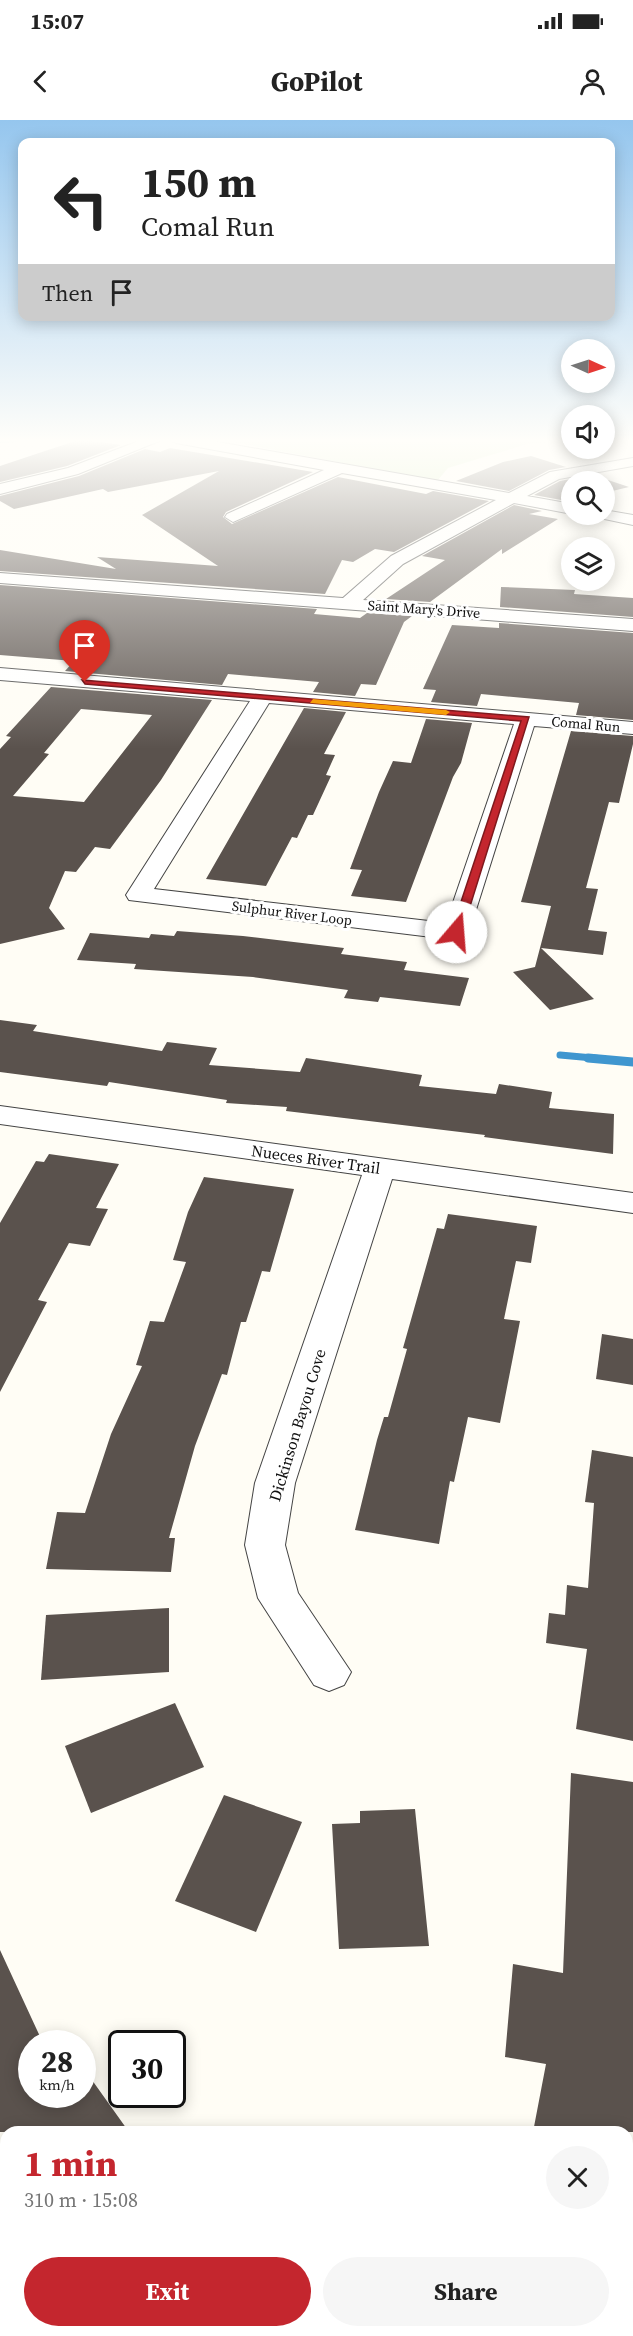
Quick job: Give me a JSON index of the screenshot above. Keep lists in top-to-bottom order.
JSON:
{
  "streets": {
    "street": [
      "Saint Mary's Drive",
      "Comal Run",
      "Sulphur River Loop",
      "Nueces River Trail",
      "Dickinson Bayou Cove"
    ]
  },
  "crossings": [
    ["Comal Run", "Sulphur River Loop"],
    ["Nueces River Trail", "Dickinson Bayou Cove"]
  ],
  "north": "right",
  "page": {
    "status": "15:07",
    "header": "GoPilot",
    "turn": ["150 m", "Comal Run"],
    "then": "Then",
    "speed": "28 km/h",
    "limit": "30",
    "heading": ["1 min", "310 m · 15:08"],
    "buttons": ["Exit", "Share"]
  }
}
